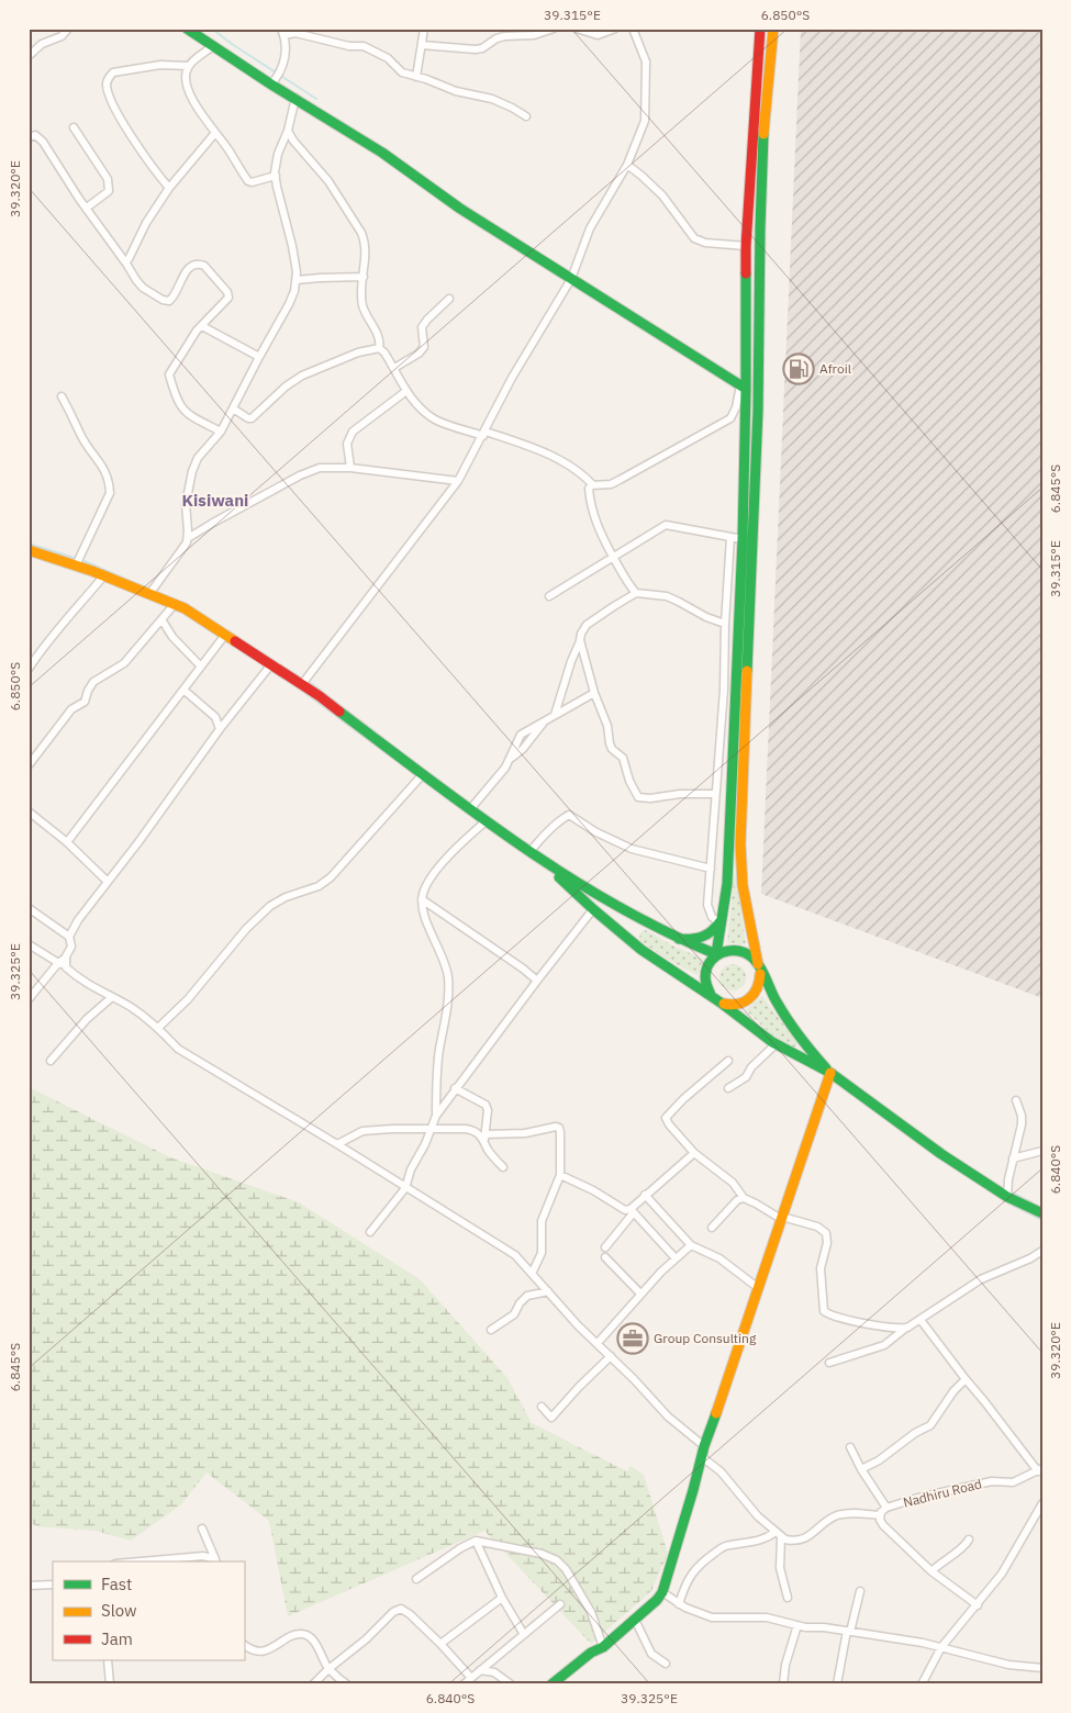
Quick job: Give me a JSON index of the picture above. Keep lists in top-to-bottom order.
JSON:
{
  "streets": {
    "street": ["Nadhiru Road"]
  },
  "districts": ["Kisiwani"],
  "places": {
    "fuel station": ["Afroil"],
    "office": ["Group Consulting"]
  },
  "legend": ["Fast", "Slow", "Jam"],
  "coordinates": [
    "39.315°E",
    "6.850°S",
    "39.320°E",
    "6.845°S",
    "39.325°E",
    "6.840°S"
  ]
}
